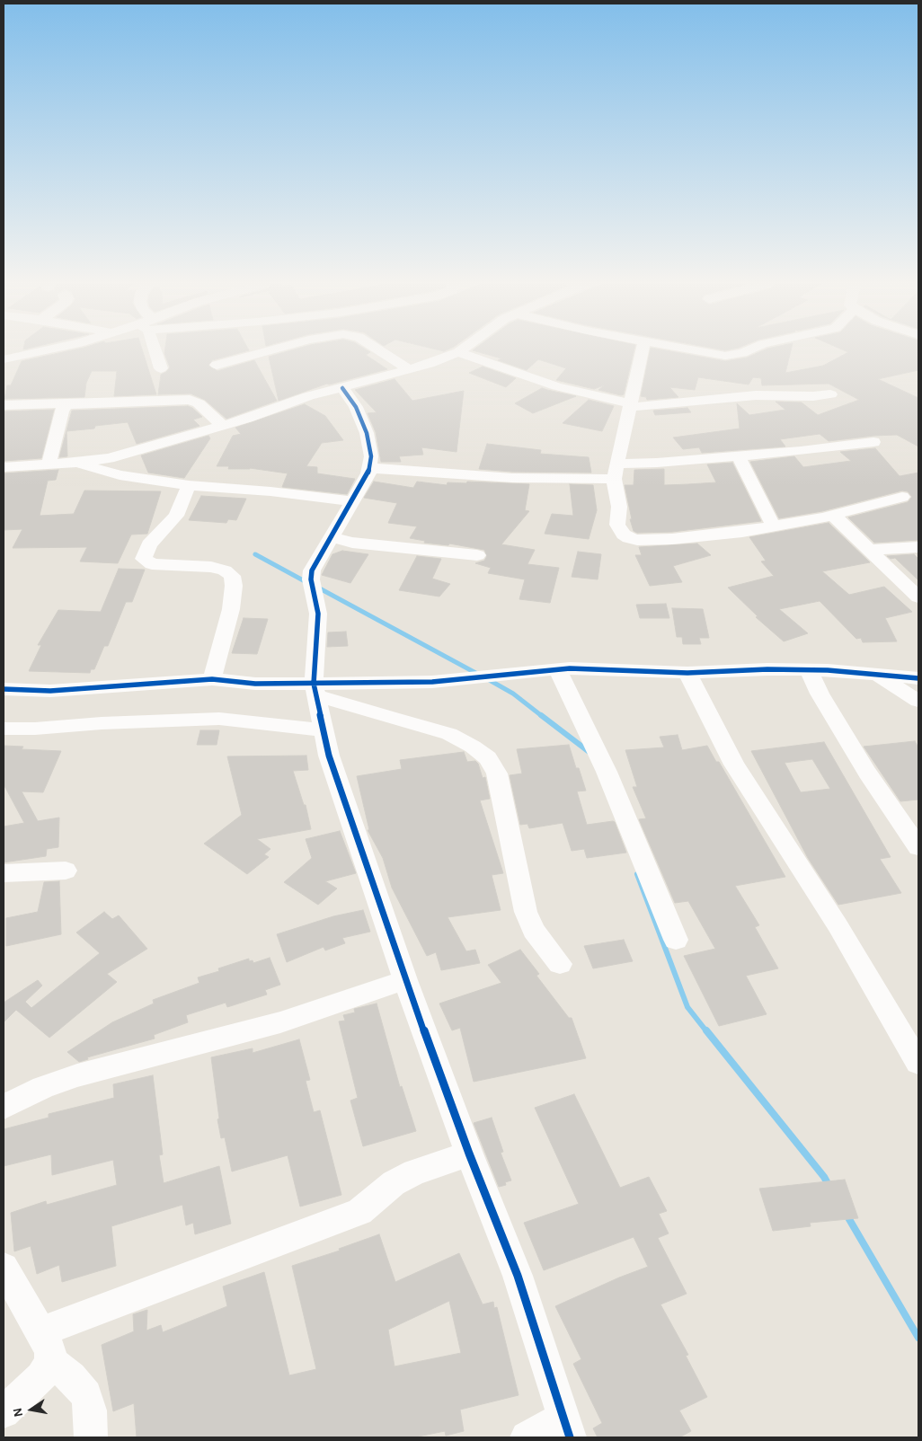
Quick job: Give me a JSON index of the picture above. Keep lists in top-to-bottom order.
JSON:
{
  "north": "left"
}
